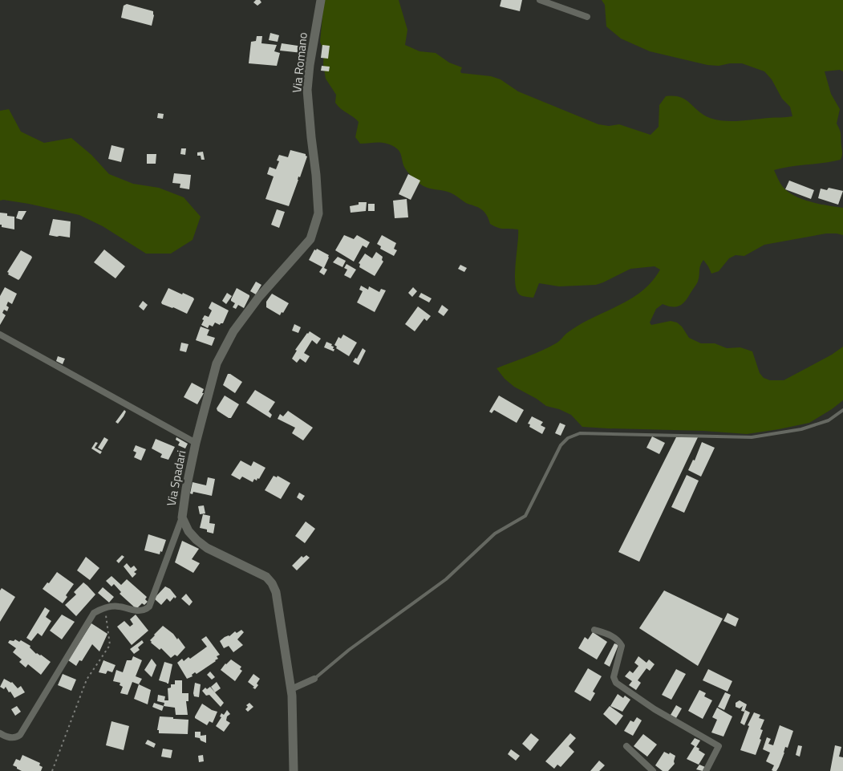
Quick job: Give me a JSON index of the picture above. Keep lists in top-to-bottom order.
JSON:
{
  "streets": {
    "street": ["Via Romano", "Via Spadari"]
  },
  "crossings": [
    ["Via Romano", "Via Spadari"]
  ]
}
